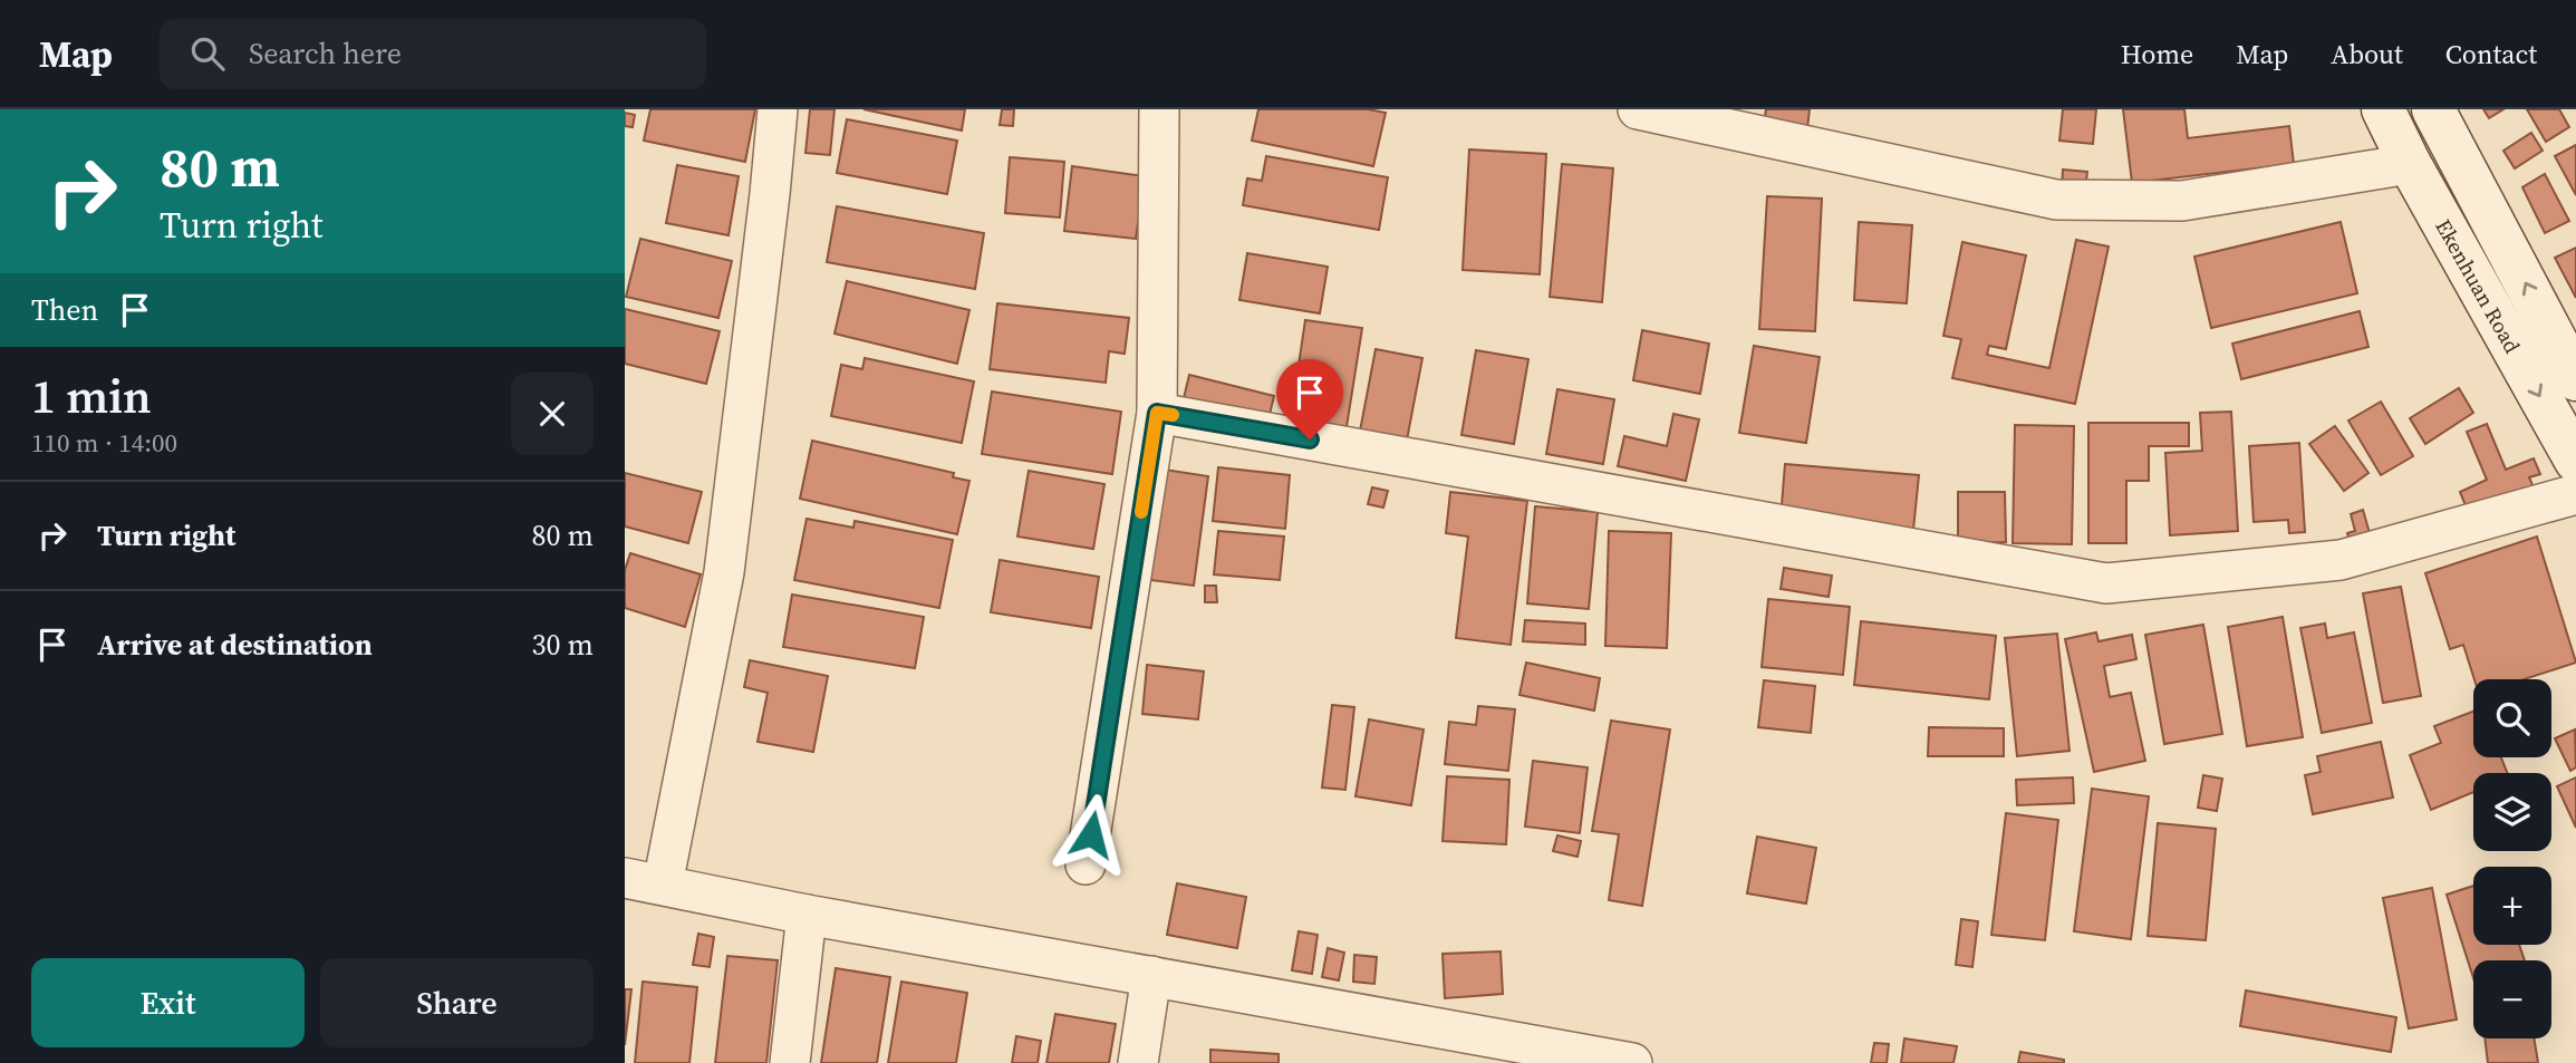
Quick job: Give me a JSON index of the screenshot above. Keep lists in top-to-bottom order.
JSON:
{
  "streets": {
    "main road": ["Ekenhuan Road"]
  },
  "page": {
    "header": "Map",
    "search": "Search here",
    "nav": [
      "Home",
      "Map",
      "About",
      "Contact"
    ],
    "turn": ["80 m", "Turn right"],
    "then": "Then",
    "heading": ["1 min", "110 m · 14:00"],
    "list": [
      {
        "name": "Turn right",
        "value": "80 m"
      },
      {
        "name": "Arrive at destination",
        "value": "30 m"
      }
    ],
    "map_buttons": ["+", "−"],
    "buttons": ["Exit", "Share"]
  }
}
